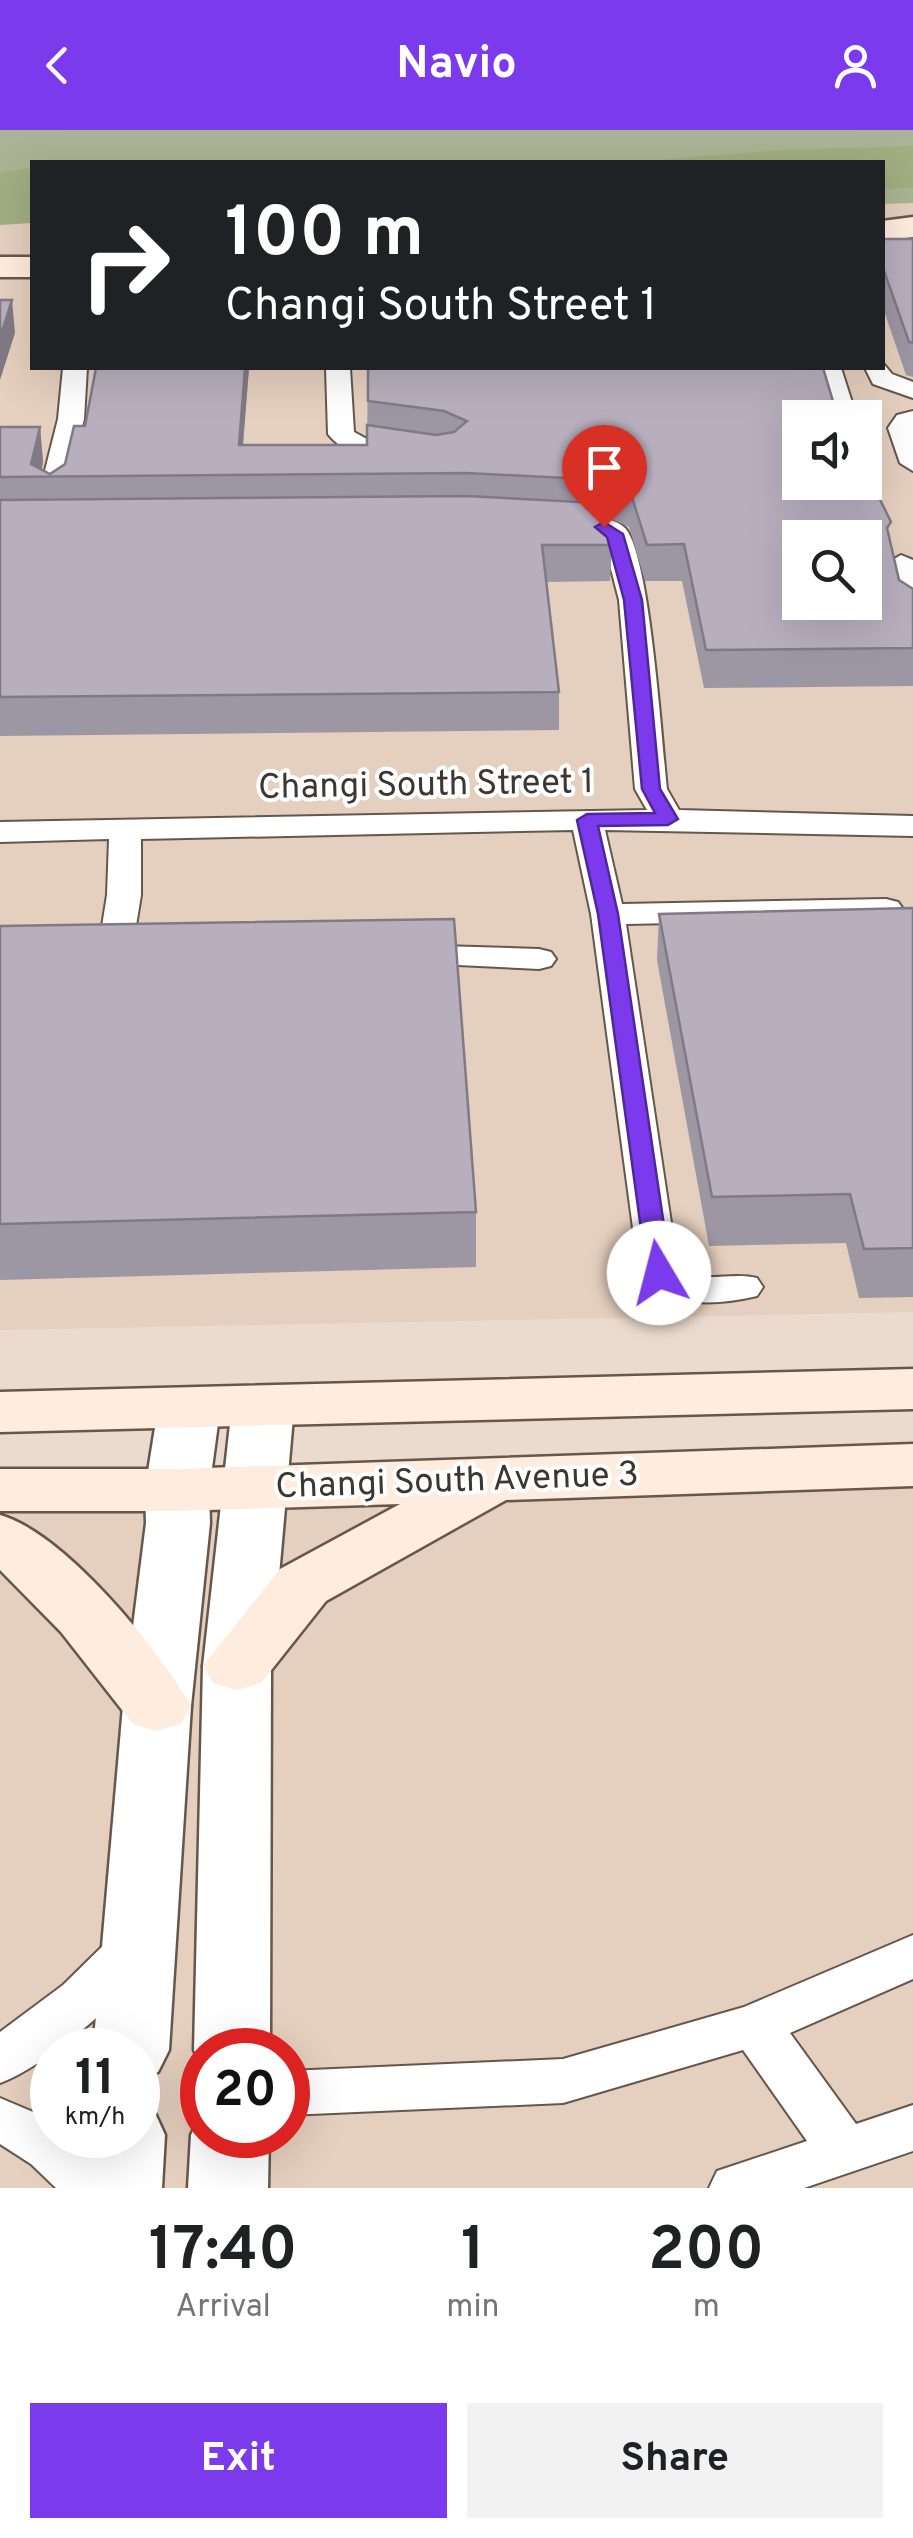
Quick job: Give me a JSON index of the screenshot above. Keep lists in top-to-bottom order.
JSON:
{
  "streets": {
    "street": ["Changi South Avenue 3"],
    "lane": ["Changi South Street 1"]
  },
  "page": {
    "header": "Navio",
    "turn": ["100 m", "Changi South Street 1"],
    "speed": "11 km/h",
    "limit": "20",
    "eta": [
      "17:40",
      "Arrival",
      "1",
      "min",
      "200",
      "m"
    ],
    "buttons": ["Exit", "Share"]
  }
}
